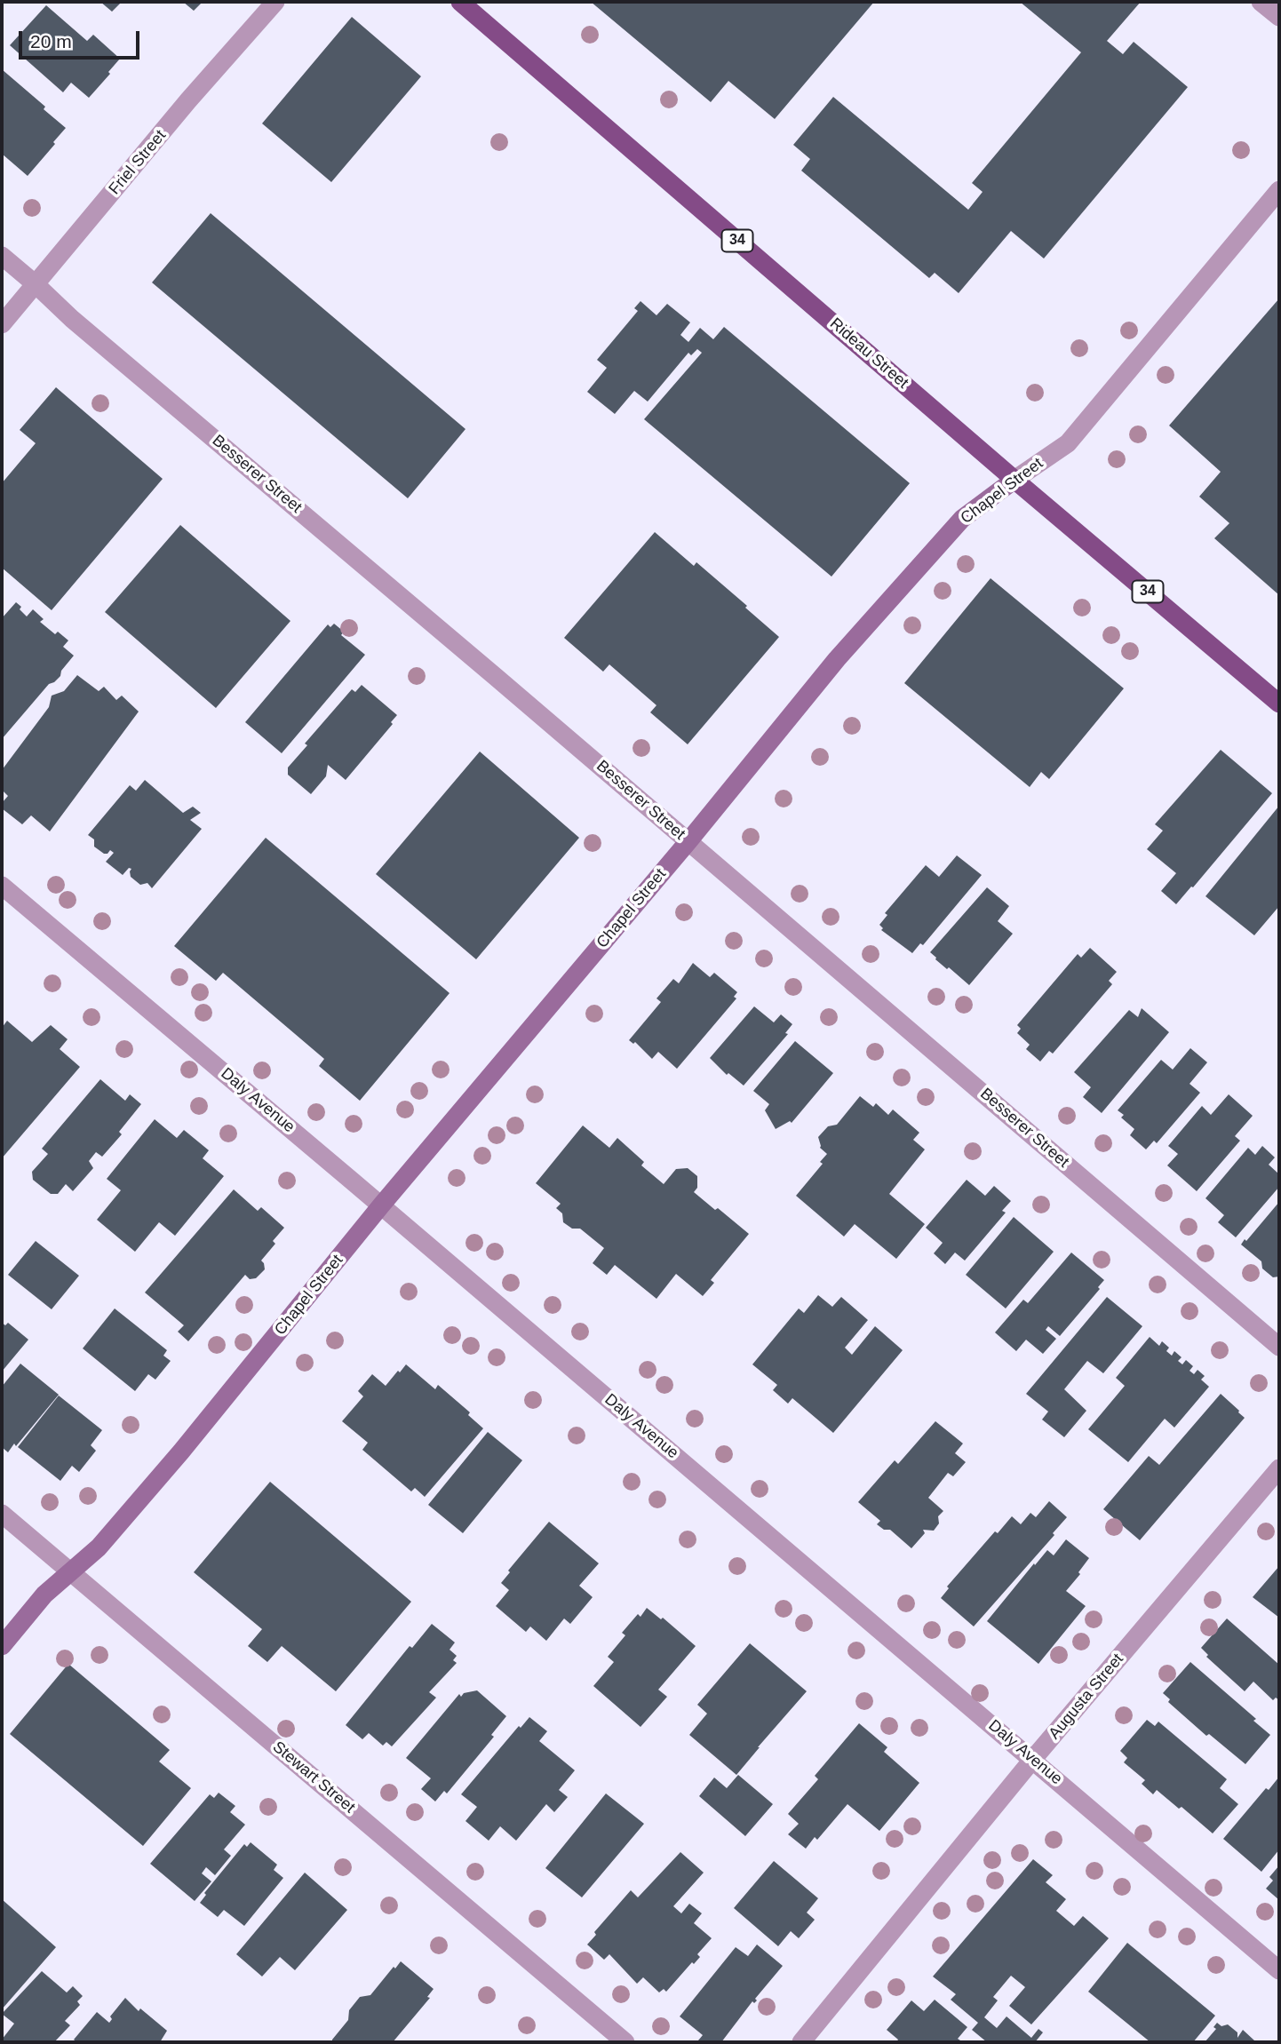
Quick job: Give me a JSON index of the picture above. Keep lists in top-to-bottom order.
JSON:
{
  "streets": {
    "main road": ["34", "Rideau Street"],
    "street": [
      "Friel Street",
      "Besserer Street",
      "Chapel Street",
      "Daly Avenue",
      "Augusta Street",
      "Stewart Street"
    ]
  },
  "crossings": [
    ["Friel Street", "Besserer Street"],
    ["Rideau Street", "Chapel Street"],
    ["Besserer Street", "Chapel Street"],
    ["Chapel Street", "Daly Avenue"],
    ["Chapel Street", "Stewart Street"],
    ["Daly Avenue", "Augusta Street"]
  ],
  "scale_bar": "20 m"
}
